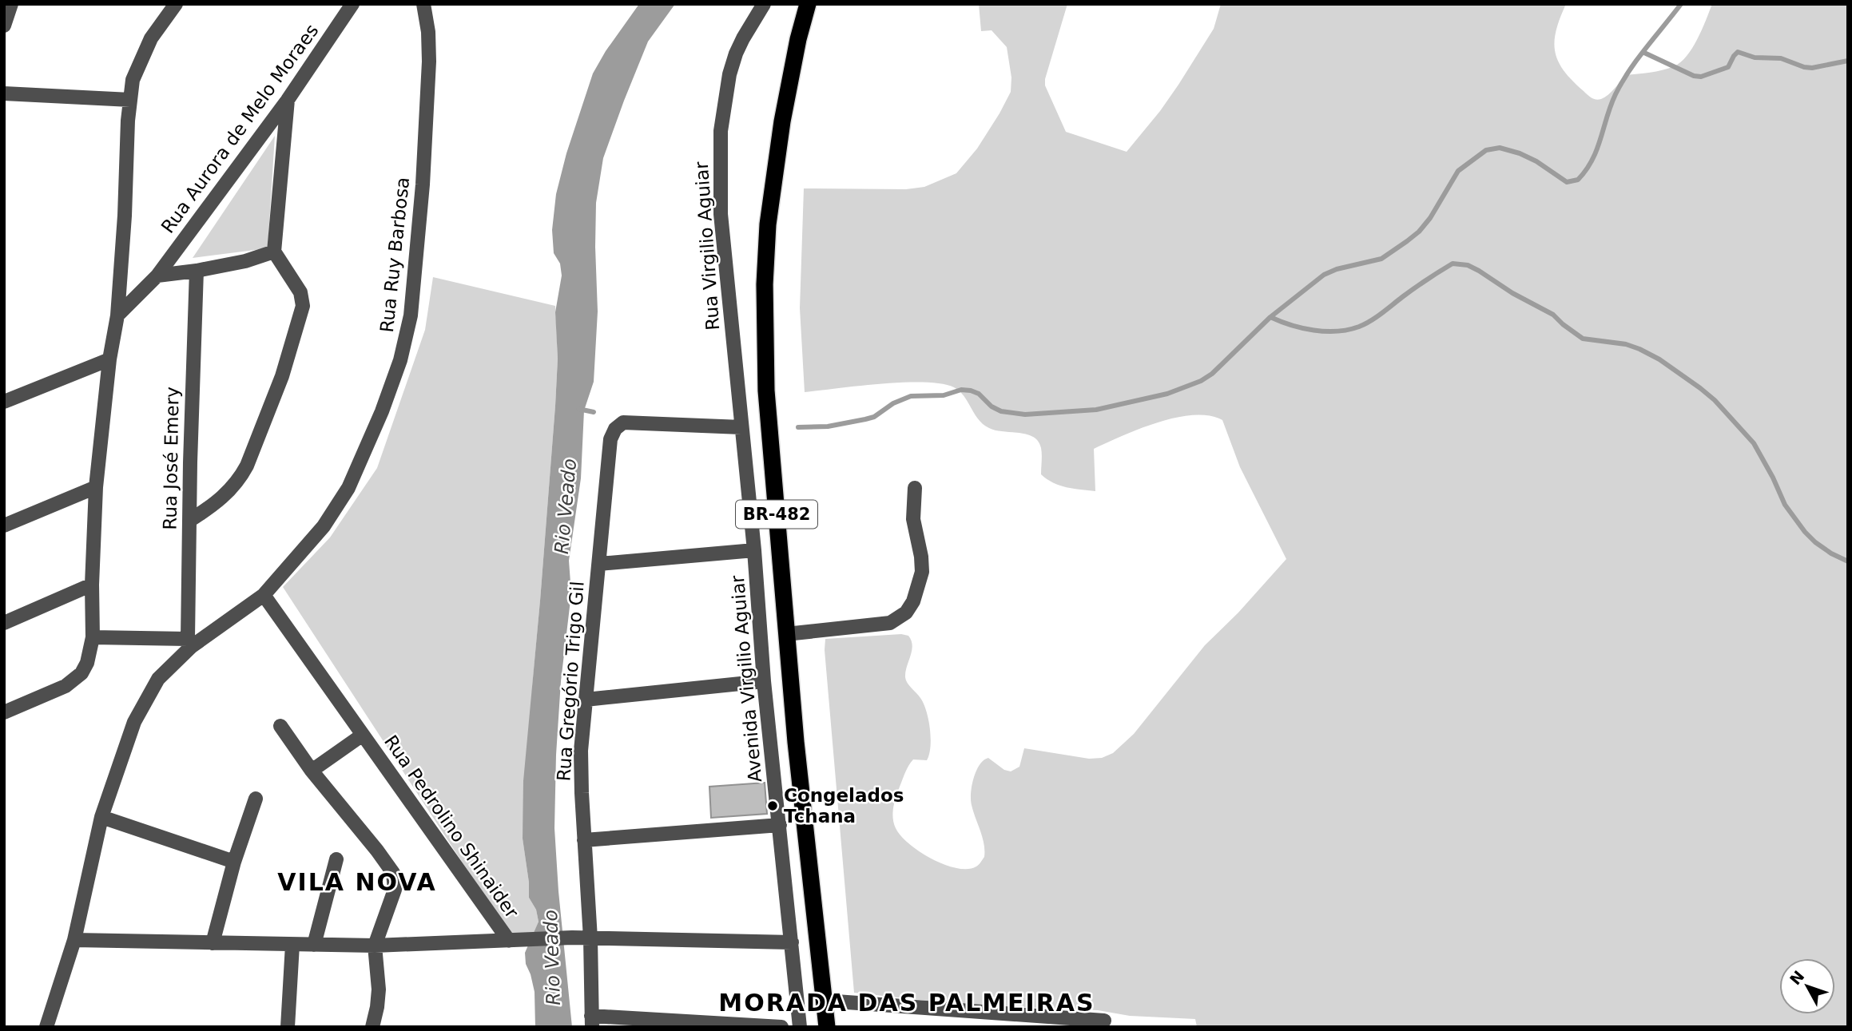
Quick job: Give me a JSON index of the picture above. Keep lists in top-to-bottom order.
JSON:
{
  "streets": {
    "highway": ["BR-482"],
    "street": [
      "Rua Aurora de Melo Moraes",
      "Rua Virgilio Aguiar",
      "Rua Ruy Barbosa",
      "Rua José Emery",
      "Avenida Virgilio Aguiar",
      "Rua Gregório Trigo Gil",
      "Rua Pedrolino Shinaider"
    ]
  },
  "crossings": [
    ["Rua Virgilio Aguiar", "Avenida Virgilio Aguiar"],
    ["Rua Virgilio Aguiar", "Rua Gregório Trigo Gil"],
    ["Rua Ruy Barbosa", "Rua José Emery"],
    ["Rua Ruy Barbosa", "Rua Pedrolino Shinaider"],
    ["Avenida Virgilio Aguiar", "Rua Gregório Trigo Gil"]
  ],
  "districts": ["VILA NOVA", "MORADA DAS PALMEIRAS"],
  "water": ["Rio Veado"],
  "places": ["Congelados Tchana"],
  "north": "top left"
}
